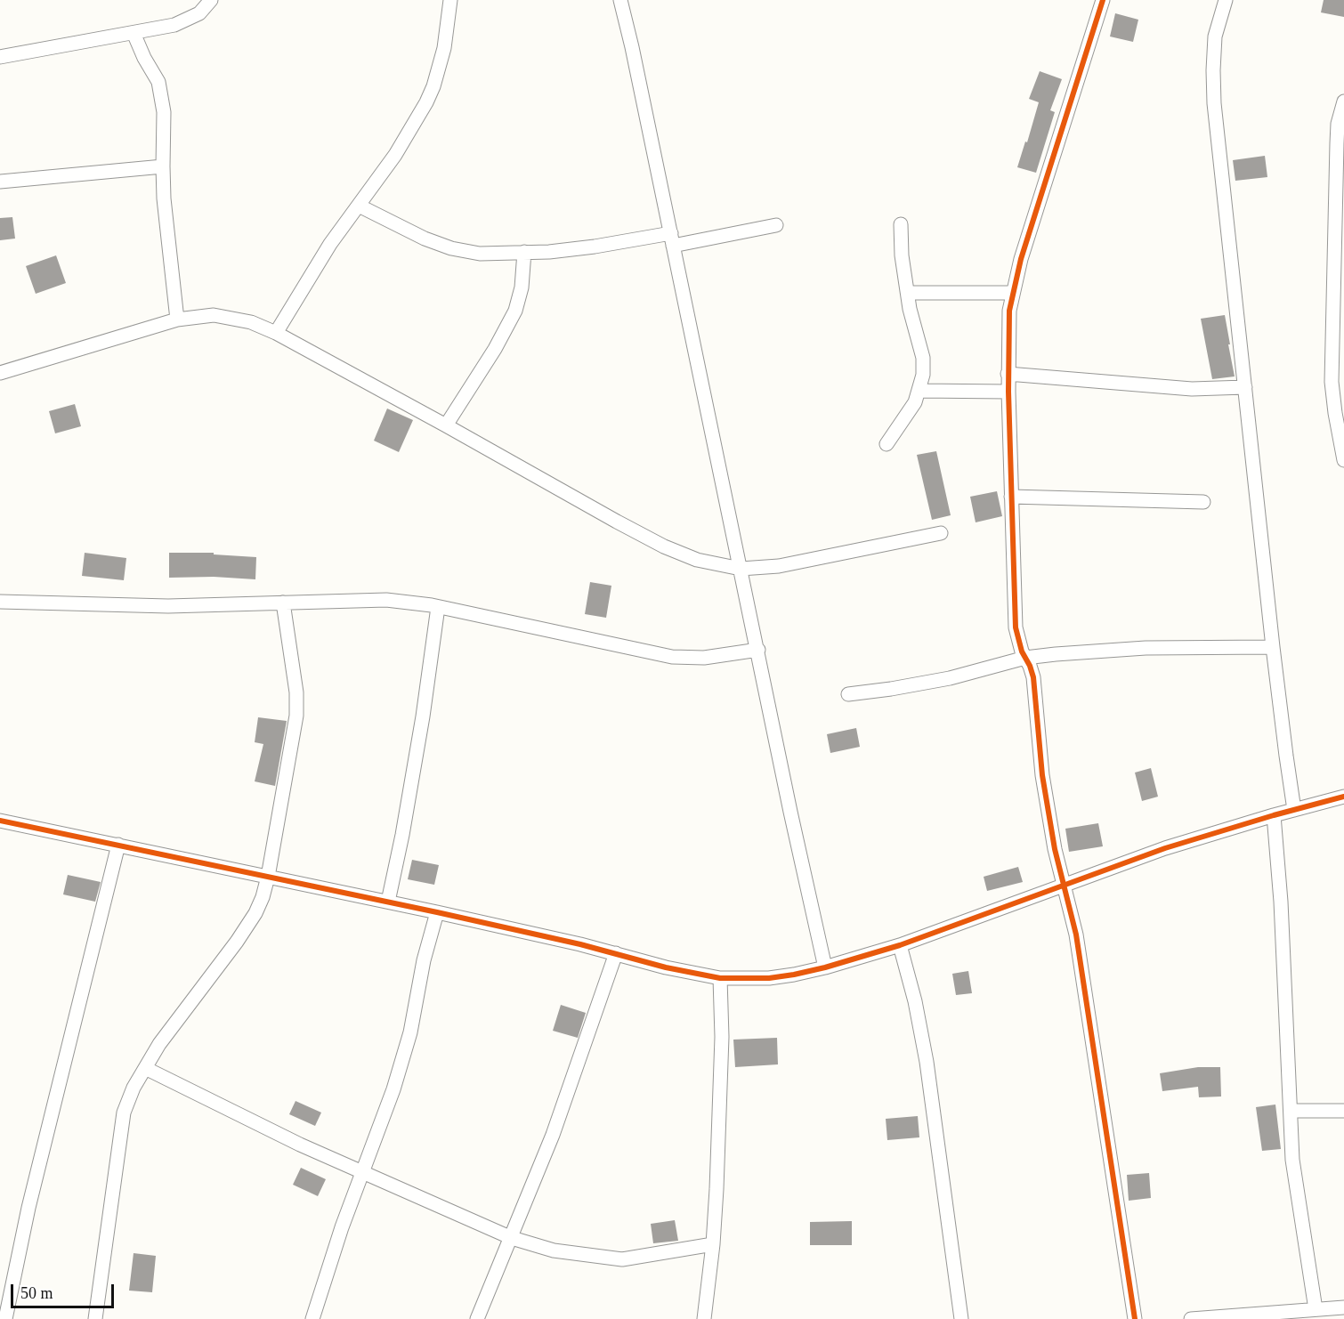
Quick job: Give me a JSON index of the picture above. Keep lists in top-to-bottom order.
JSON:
{
  "scale_bar": "50 m"
}
